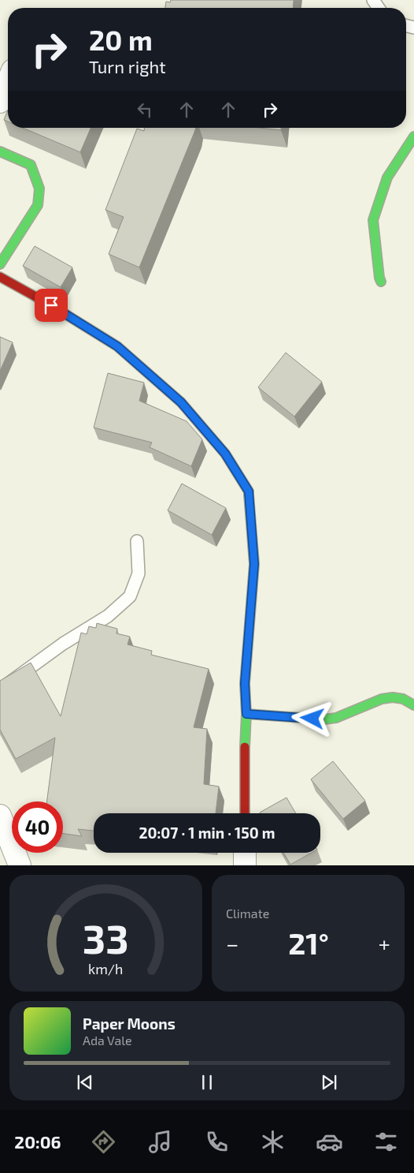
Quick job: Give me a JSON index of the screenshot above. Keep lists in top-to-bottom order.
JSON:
{
  "page": {
    "turn": ["20 m", "Turn right"],
    "limit": "40",
    "trip": "20:07 · 1 min · 150 m",
    "tile": "Climate",
    "heat": ["−", "21°", "+"],
    "song": ["Paper Moons", "Ada Vale"],
    "tabs": "20:06",
    "gauge": ["33", "km/h"]
  }
}
